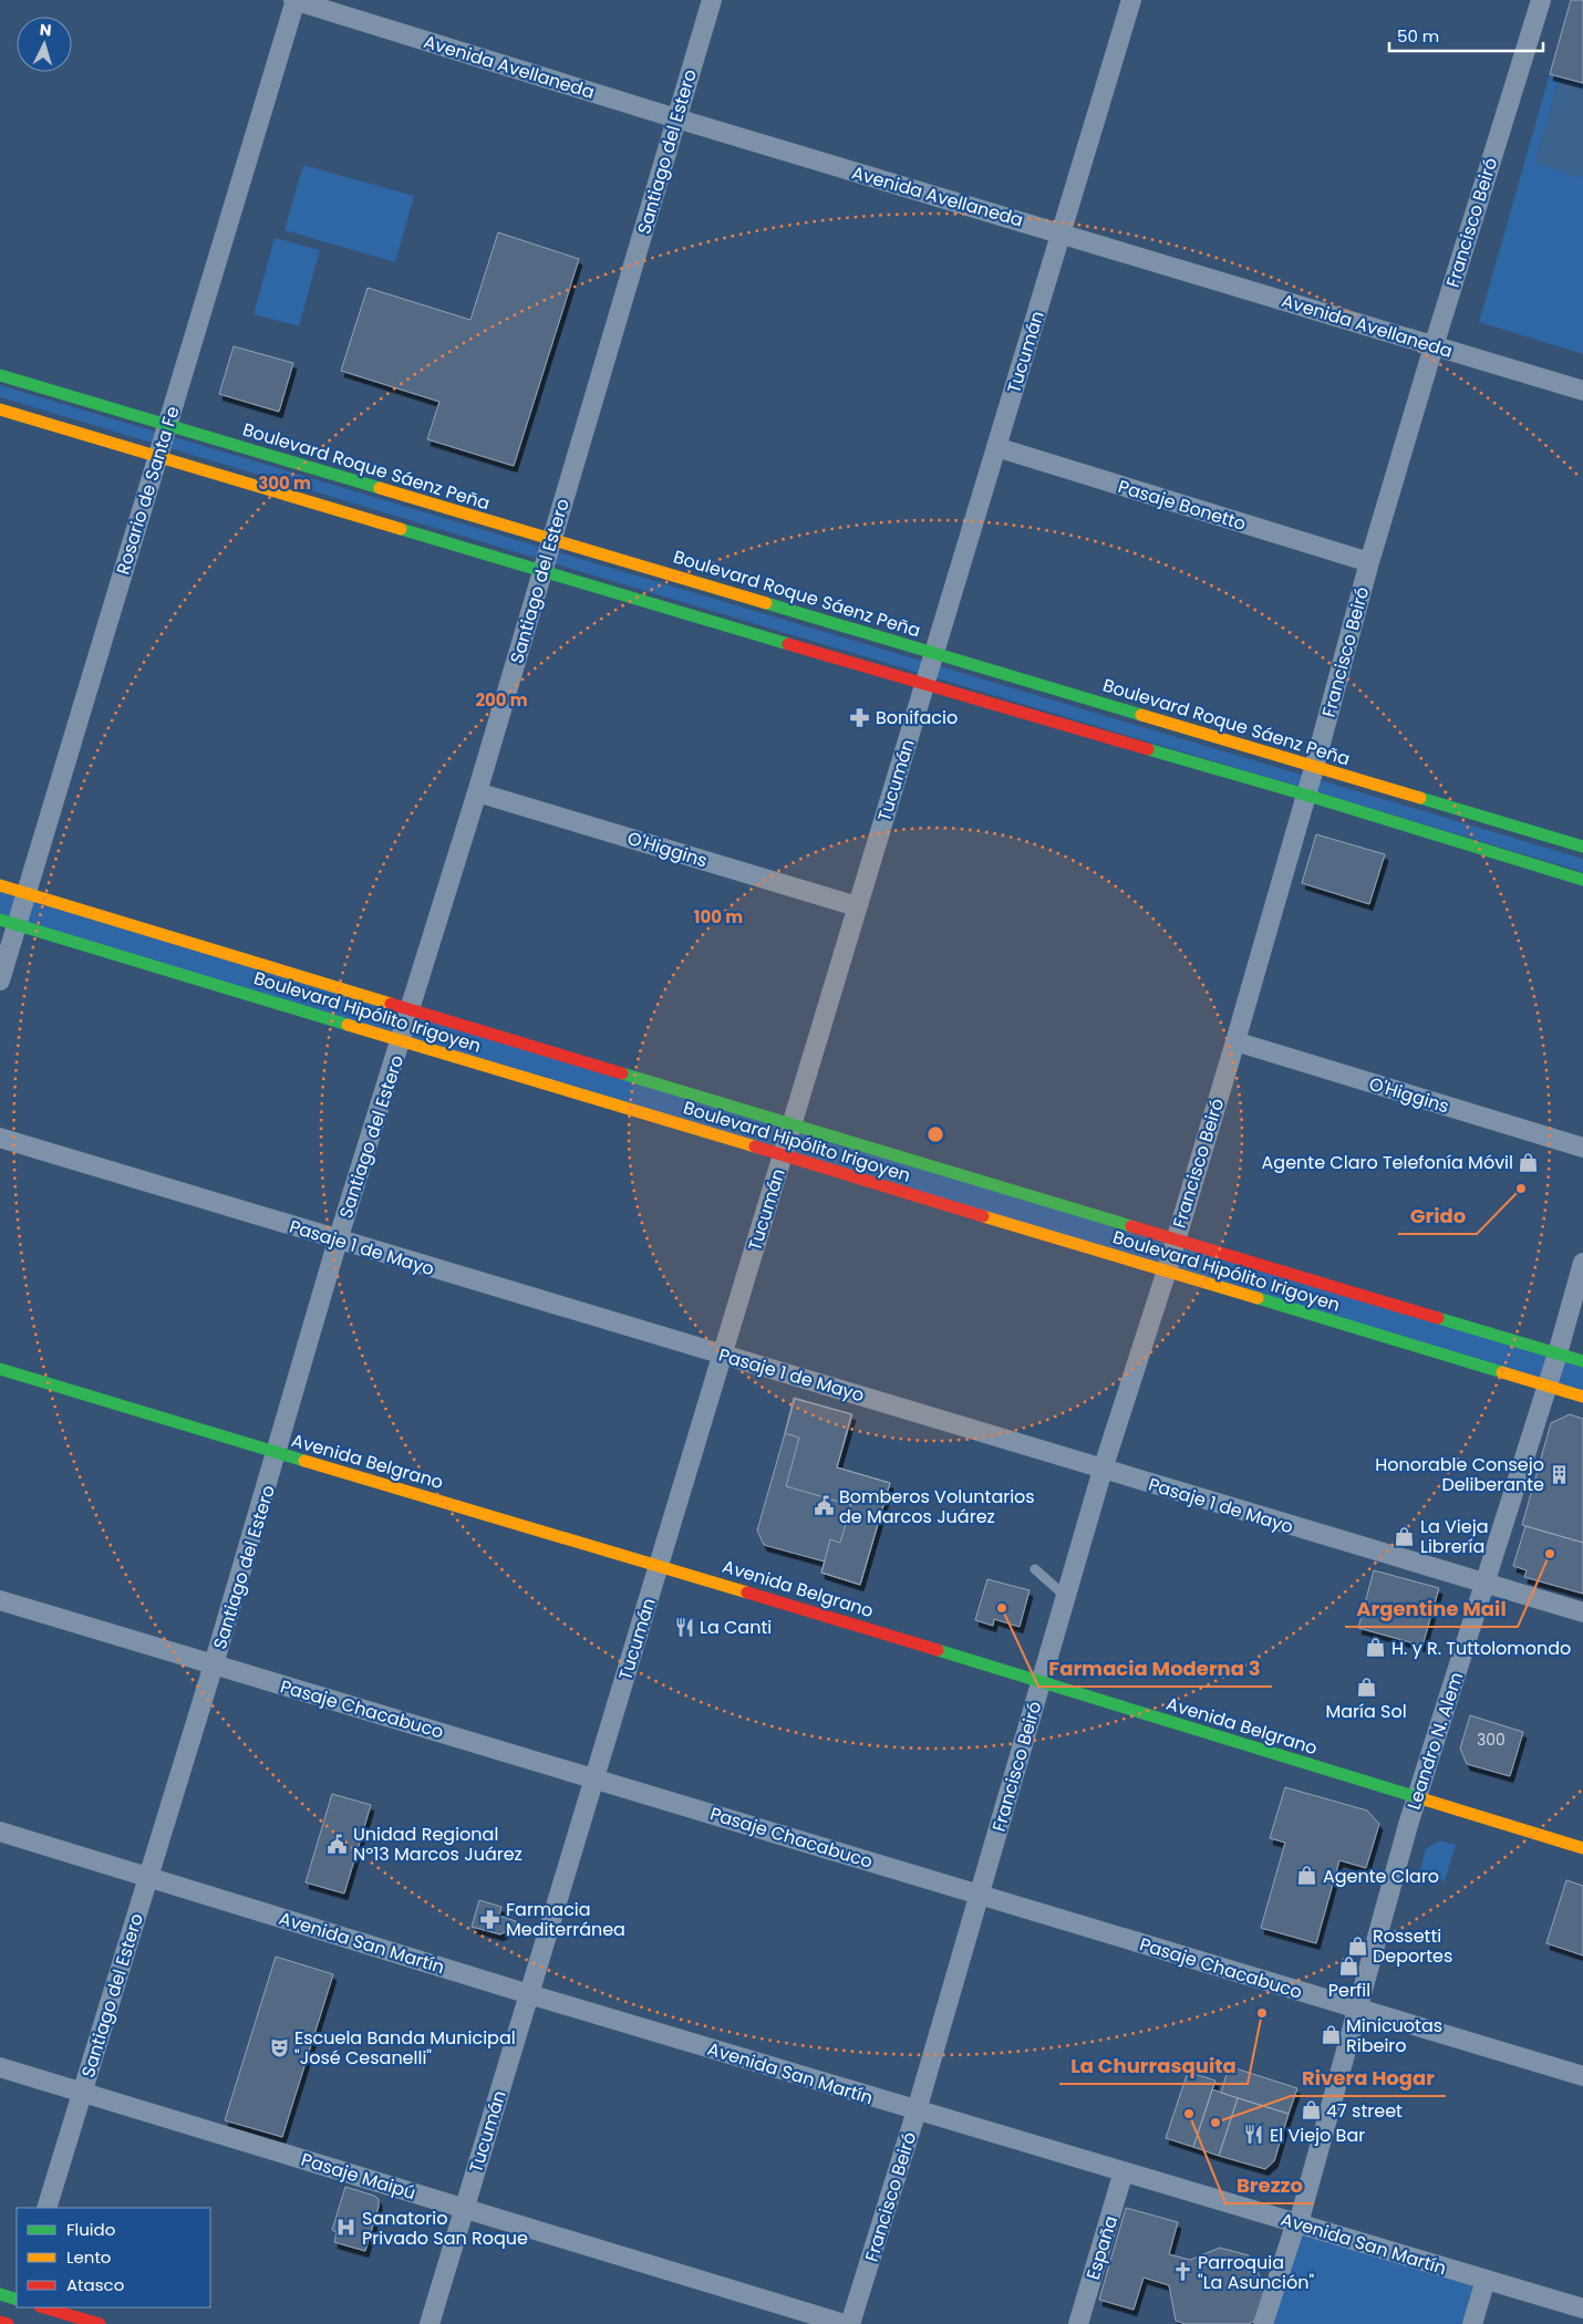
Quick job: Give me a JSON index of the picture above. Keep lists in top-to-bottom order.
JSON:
{
  "streets": {
    "street": [
      "Avenida Avellaneda",
      "Santiago del Estero",
      "Francisco Beiró",
      "Tucumán",
      "Boulevard Roque Sáenz Peña",
      "Rosario de Santa Fe",
      "Pasaje Bonetto",
      "O'Higgins",
      "Boulevard Hipólito Irigoyen",
      "Pasaje 1 de Mayo",
      "Avenida Belgrano",
      "Pasaje Chacabuco",
      "Leandro N. Alem",
      "Avenida San Martín",
      "Pasaje Maipú",
      "España"
    ]
  },
  "crossings": [
    ["Avenida Avellaneda", "Santiago del Estero"],
    ["Avenida Avellaneda", "Francisco Beiró"],
    ["Avenida Avellaneda", "Tucumán"],
    ["Avenida Avellaneda", "Rosario de Santa Fe"],
    ["Santiago del Estero", "Boulevard Roque Sáenz Peña"],
    ["Santiago del Estero", "O'Higgins"],
    ["Santiago del Estero", "Boulevard Hipólito Irigoyen"],
    ["Santiago del Estero", "Pasaje 1 de Mayo"],
    ["Santiago del Estero", "Avenida Belgrano"],
    ["Santiago del Estero", "Pasaje Chacabuco"],
    ["Santiago del Estero", "Avenida San Martín"],
    ["Santiago del Estero", "Pasaje Maipú"],
    ["Francisco Beiró", "Boulevard Roque Sáenz Peña"],
    ["Francisco Beiró", "Pasaje Bonetto"],
    ["Francisco Beiró", "O'Higgins"],
    ["Francisco Beiró", "Boulevard Hipólito Irigoyen"],
    ["Francisco Beiró", "Pasaje 1 de Mayo"],
    ["Francisco Beiró", "Avenida Belgrano"],
    ["Francisco Beiró", "Pasaje Chacabuco"],
    ["Francisco Beiró", "Avenida San Martín"],
    ["Tucumán", "Boulevard Roque Sáenz Peña"],
    ["Tucumán", "Pasaje Bonetto"],
    ["Tucumán", "O'Higgins"],
    ["Tucumán", "Boulevard Hipólito Irigoyen"],
    ["Tucumán", "Pasaje 1 de Mayo"],
    ["Tucumán", "Avenida Belgrano"],
    ["Tucumán", "Pasaje Chacabuco"],
    ["Tucumán", "Avenida San Martín"],
    ["Tucumán", "Pasaje Maipú"],
    ["Boulevard Roque Sáenz Peña", "Rosario de Santa Fe"],
    ["Rosario de Santa Fe", "Boulevard Hipólito Irigoyen"],
    ["Boulevard Hipólito Irigoyen", "Leandro N. Alem"],
    ["Pasaje 1 de Mayo", "Leandro N. Alem"],
    ["Avenida Belgrano", "Leandro N. Alem"],
    ["Pasaje Chacabuco", "Leandro N. Alem"],
    ["Leandro N. Alem", "Avenida San Martín"],
    ["Avenida San Martín", "España"]
  ],
  "places": {
    "pharmacy": ["Bonifacio", "Farmacia Mediterránea"],
    "shop": [
      "Agente Claro Telefonía Móvil",
      "La Vieja Librería",
      "H. y R. Tuttolomondo",
      "María Sol",
      "Agente Claro",
      "Rossetti Deportes",
      "Perfil",
      "Minicuotas Ribeiro",
      "47 street"
    ],
    "other": [
      "Grido",
      "Argentine Mail",
      "Farmacia Moderna 3",
      "La Churrasquita",
      "Brezzo",
      "Rivera Hogar"
    ],
    "building": ["Honorable Consejo Deliberante"],
    "public building": ["Bomberos Voluntarios de Marcos Juárez", "Unidad Regional Nº13 Marcos Juárez"],
    "restaurant": ["La Canti", "El Viejo Bar"],
    "theatre": ["Escuela Banda Municipal \"José Cesanelli\""],
    "hospital": ["Sanatorio Privado San Roque"],
    "church": ["Parroquia \"La Asunción\""]
  },
  "house_numbers": ["300"],
  "legend": ["Fluido", "Lento", "Atasco"],
  "scale_bar": "50 m",
  "north": "top",
  "rings": ["300 m", "200 m", "100 m"]
}
